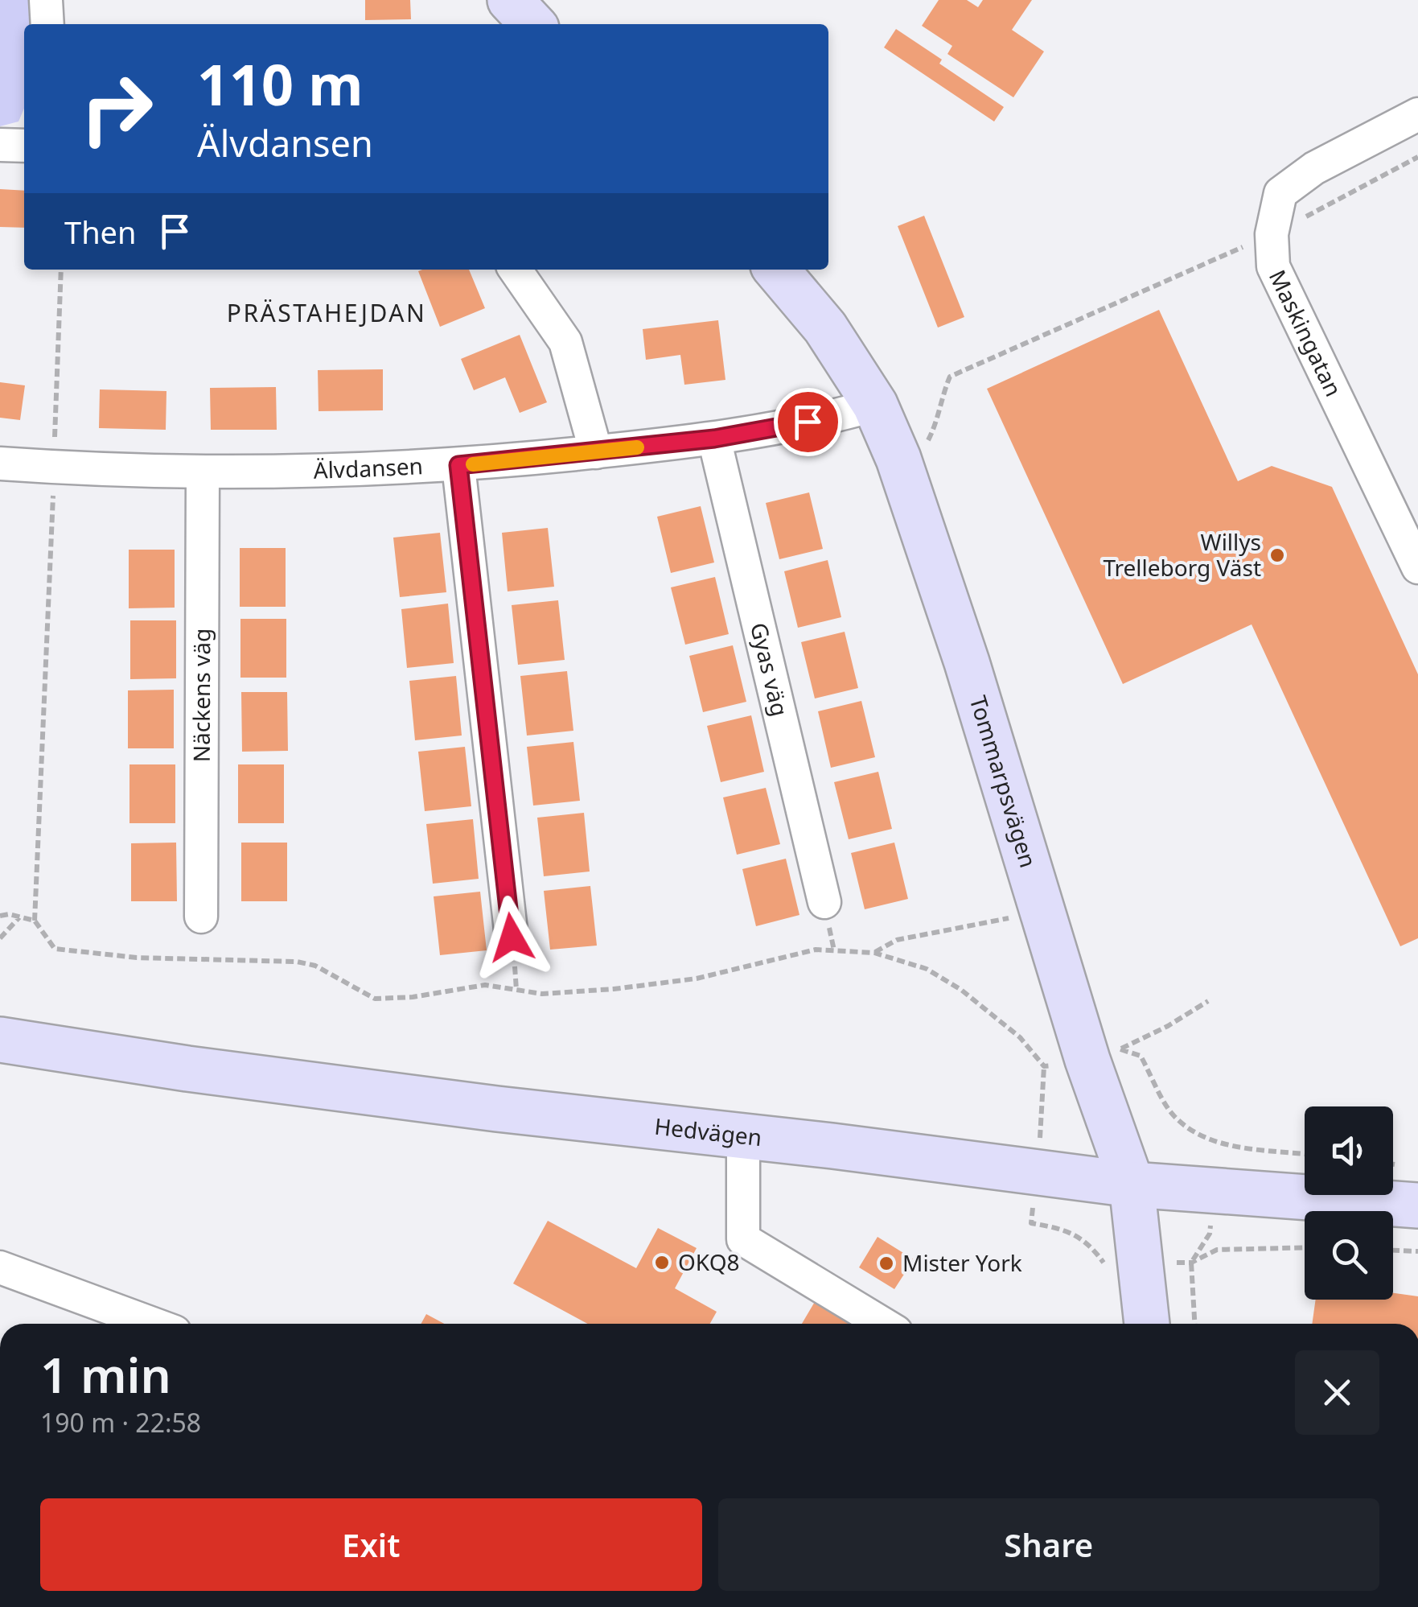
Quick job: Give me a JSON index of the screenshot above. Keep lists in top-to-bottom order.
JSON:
{
  "streets": {
    "main road": ["Tommarpsvägen", "Hedvägen"],
    "street": [
      "Maskingatan",
      "Älvdansen",
      "Gyas väg",
      "Näckens väg"
    ]
  },
  "crossings": [
    ["Älvdansen", "Gyas väg"],
    ["Älvdansen", "Näckens väg"],
    ["Älvdansen", "Tommarpsvägen"],
    ["Tommarpsvägen", "Hedvägen"]
  ],
  "districts": ["PRÄSTAHEJDAN"],
  "places": ["Willys Trelleborg Väst", "OKQ8", "Mister York"],
  "page": {
    "turn": ["110 m", "Älvdansen"],
    "then": "Then",
    "heading": ["1 min", "190 m · 22:58"],
    "buttons": ["Exit", "Share"]
  }
}
